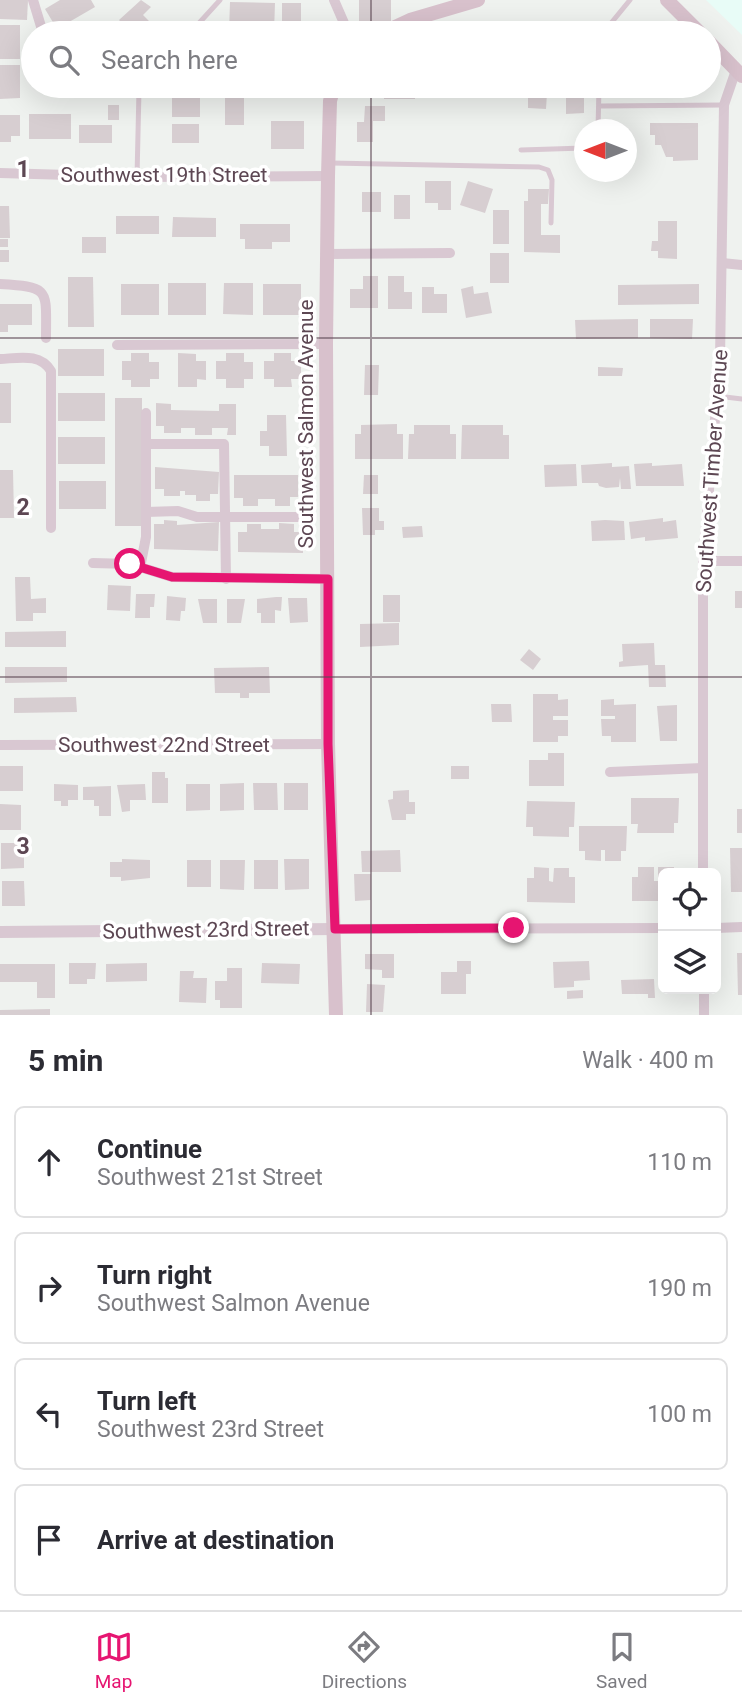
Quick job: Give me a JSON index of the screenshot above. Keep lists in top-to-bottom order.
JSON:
{
  "streets": {
    "main road": ["Southwest Salmon Avenue"],
    "street": [
      "Southwest 19th Street",
      "Southwest Timber Avenue",
      "Southwest 22nd Street",
      "Southwest 23rd Street"
    ]
  },
  "crossings": [
    ["Southwest 19th Street", "Southwest Salmon Avenue"],
    ["Southwest Salmon Avenue", "Southwest 22nd Street"],
    ["Southwest Salmon Avenue", "Southwest 23rd Street"]
  ],
  "north": "left",
  "page": {
    "search": "Search here",
    "heading": ["5 min", "Walk · 400 m"],
    "list": [
      ["Continue", "Southwest 21st Street", "110 m"],
      ["Turn right", "Southwest Salmon Avenue", "190 m"],
      ["Turn left", "Southwest 23rd Street", "100 m"],
      "Arrive at destination"
    ],
    "nav": ["Map", "Directions", "Saved"]
  },
  "grid": {
    "rows": ["1", "2", "3"]
  }
}
